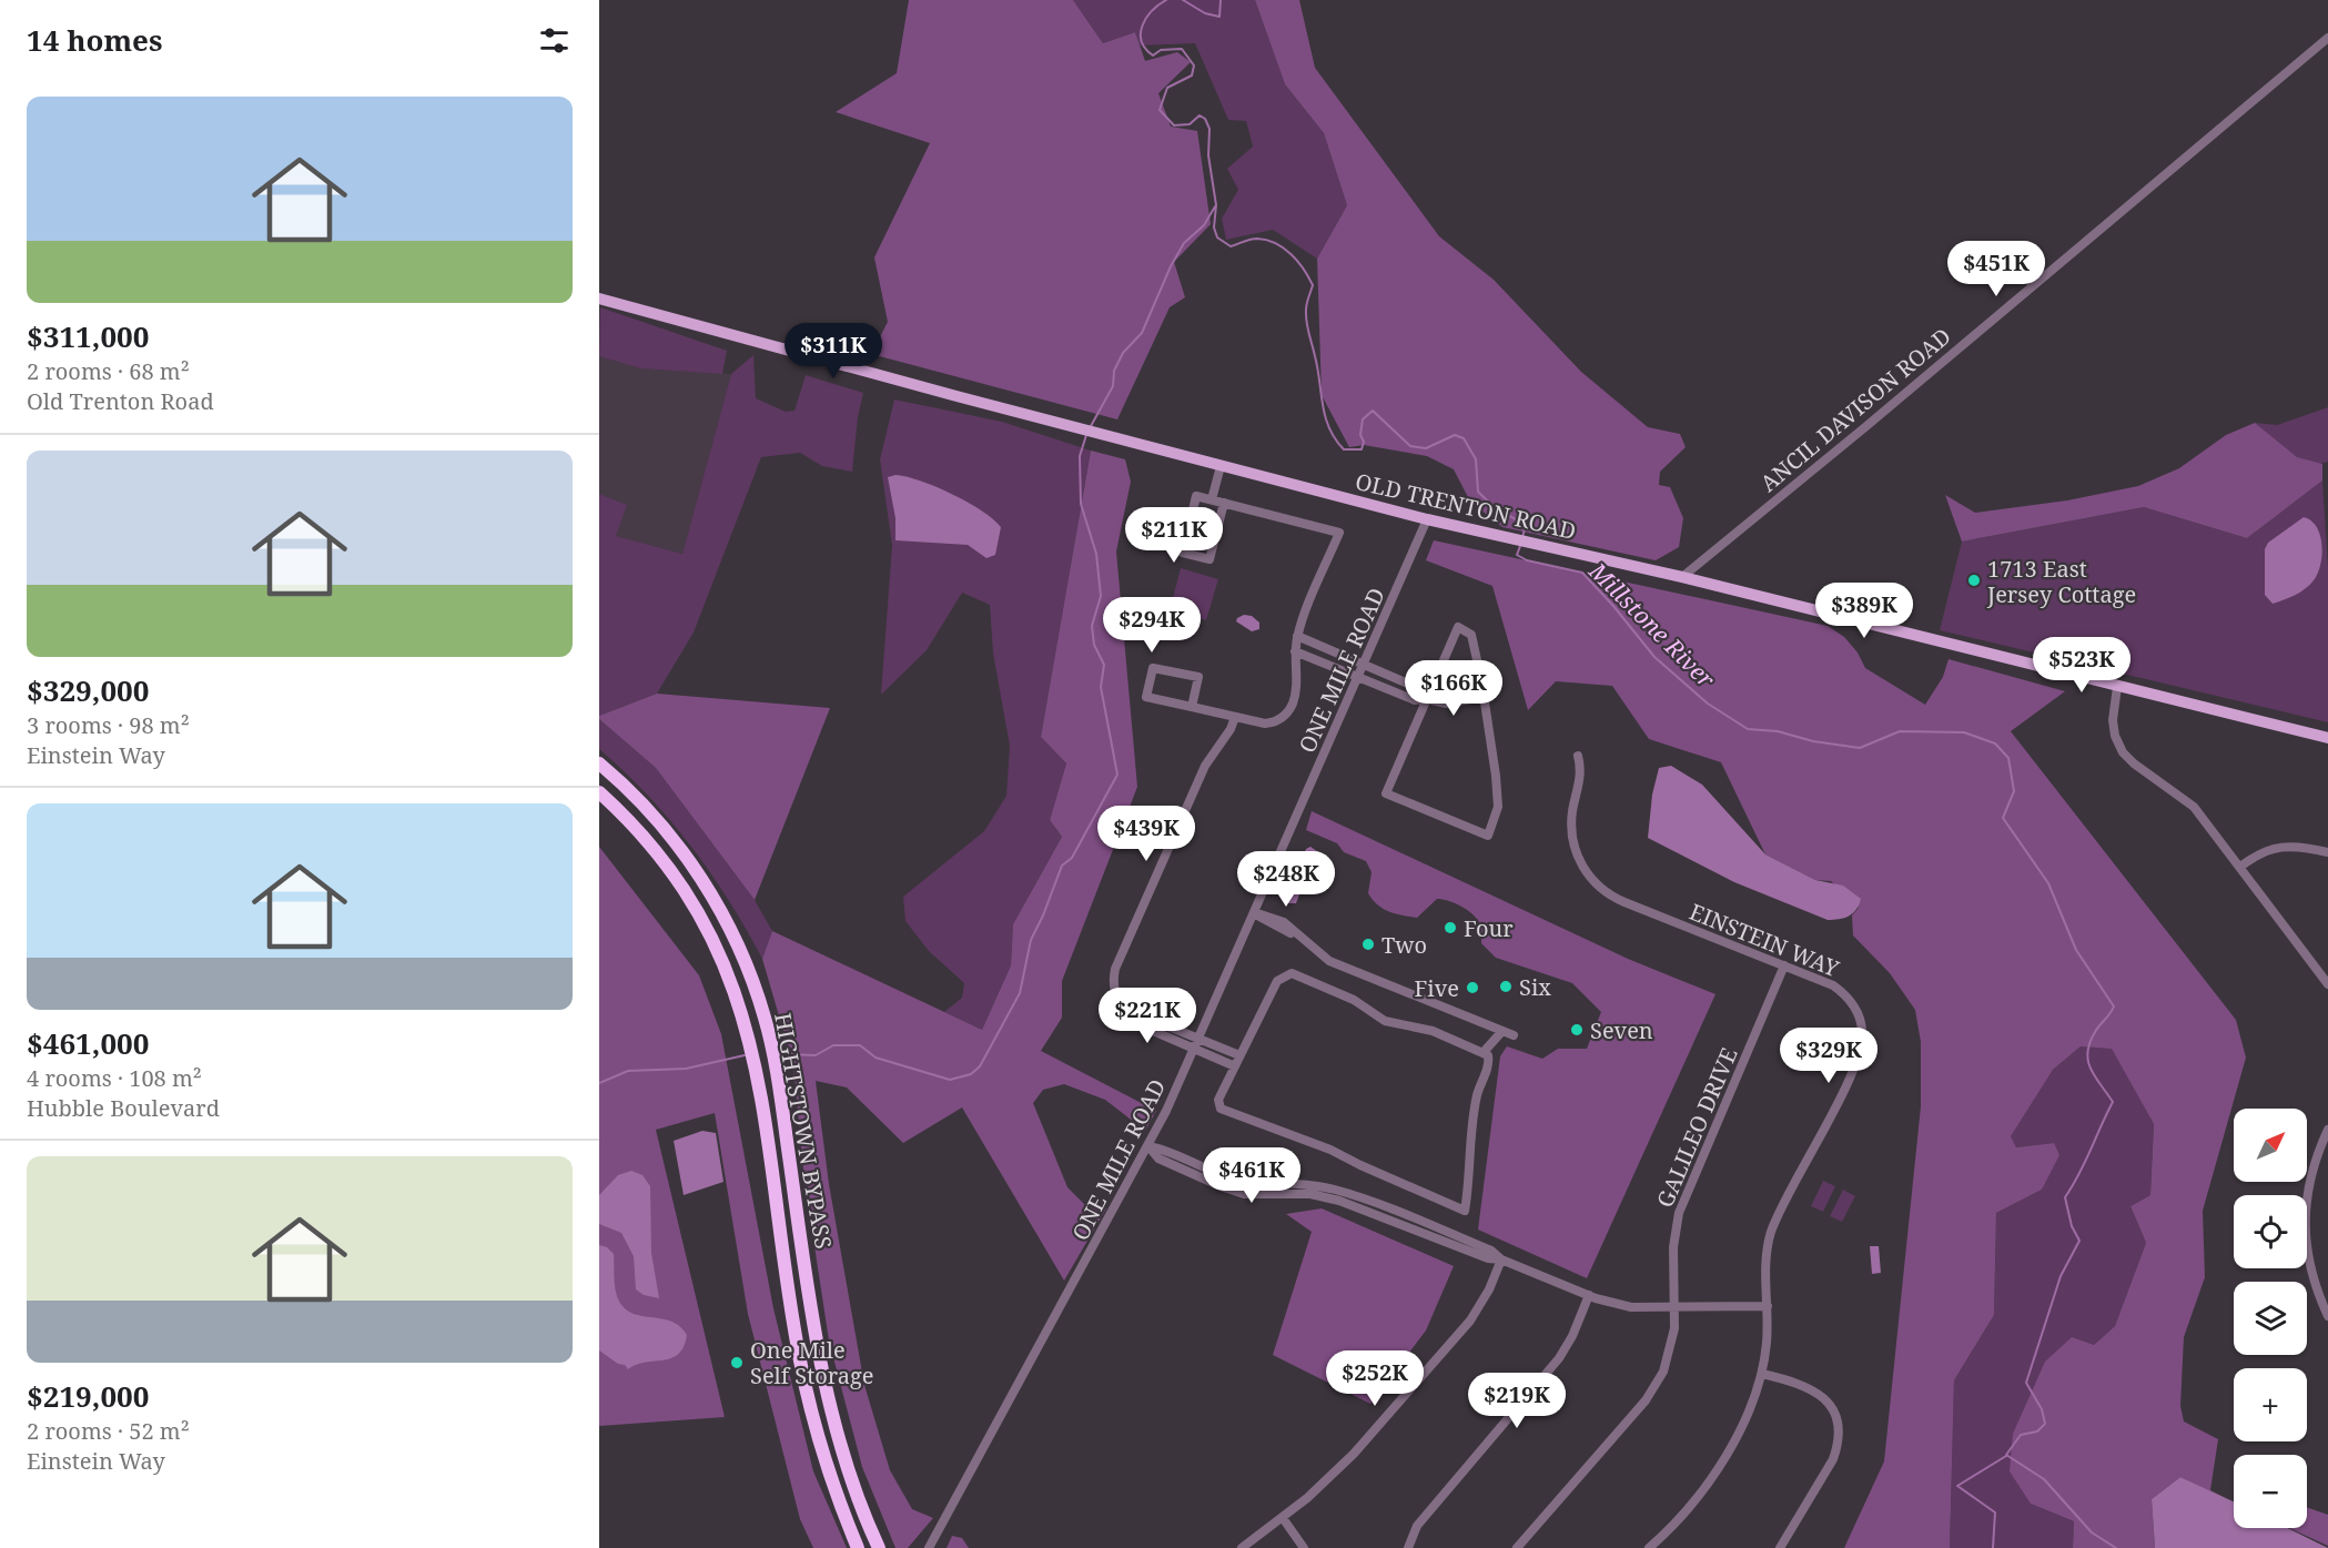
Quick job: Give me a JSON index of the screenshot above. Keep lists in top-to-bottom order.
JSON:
{
  "streets": {
    "highway": ["HIGHTSTOWN BYPASS"],
    "main road": ["OLD TRENTON ROAD"],
    "street": [
      "ANCIL DAVISON ROAD",
      "ONE MILE ROAD",
      "EINSTEIN WAY",
      "GALILEO DRIVE"
    ]
  },
  "crossings": [
    ["ANCIL DAVISON ROAD", "OLD TRENTON ROAD"],
    ["OLD TRENTON ROAD", "ONE MILE ROAD"],
    ["EINSTEIN WAY", "GALILEO DRIVE"]
  ],
  "water": ["Millstone River"],
  "places": [
    "1713 East Jersey Cottage",
    "Four",
    "Two",
    "Six",
    "Five",
    "Seven",
    "One Mile Self Storage"
  ],
  "north": "top right",
  "page": {
    "heading": "14 homes",
    "list": [
      {
        "name": "$311,000",
        "note": "2 rooms · 68 m² · Old Trenton Road"
      },
      {
        "name": "$329,000",
        "note": "3 rooms · 98 m² · Einstein Way"
      },
      {
        "name": "$461,000",
        "note": "4 rooms · 108 m² · Hubble Boulevard"
      },
      {
        "name": "$219,000",
        "note": "2 rooms · 52 m² · Einstein Way"
      }
    ],
    "price": [
      "$451K",
      "$311K",
      "$211K",
      "$389K",
      "$294K",
      "$523K",
      "$166K",
      "$439K",
      "$248K",
      "$221K",
      "$329K",
      "$461K",
      "$252K",
      "$219K"
    ],
    "map_buttons": ["+", "−"]
  }
}
